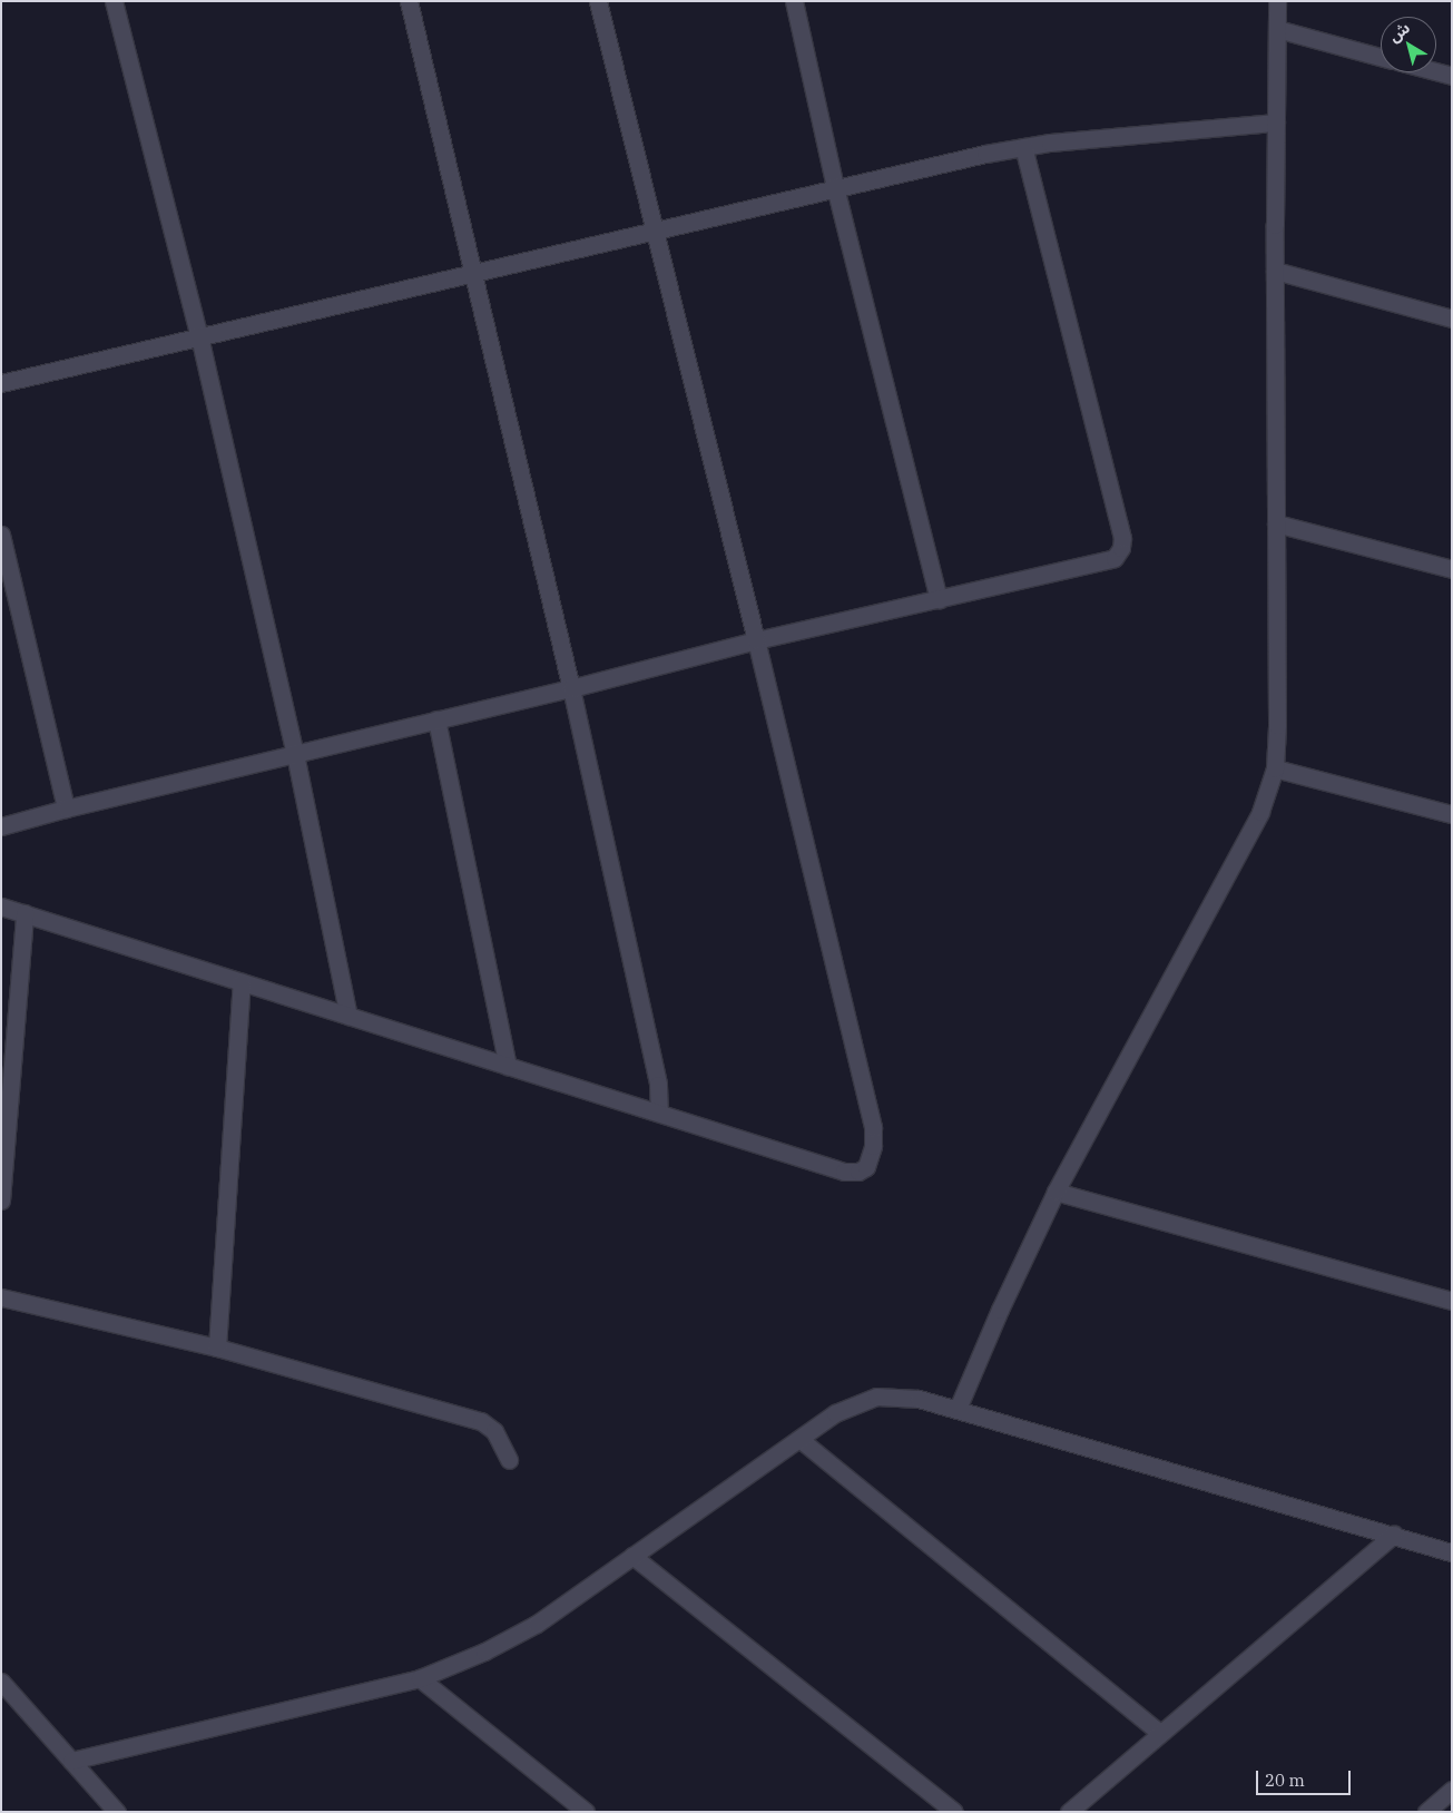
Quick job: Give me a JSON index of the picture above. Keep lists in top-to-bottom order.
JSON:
{
  "scale_bar": "20 m",
  "north": "top left"
}
